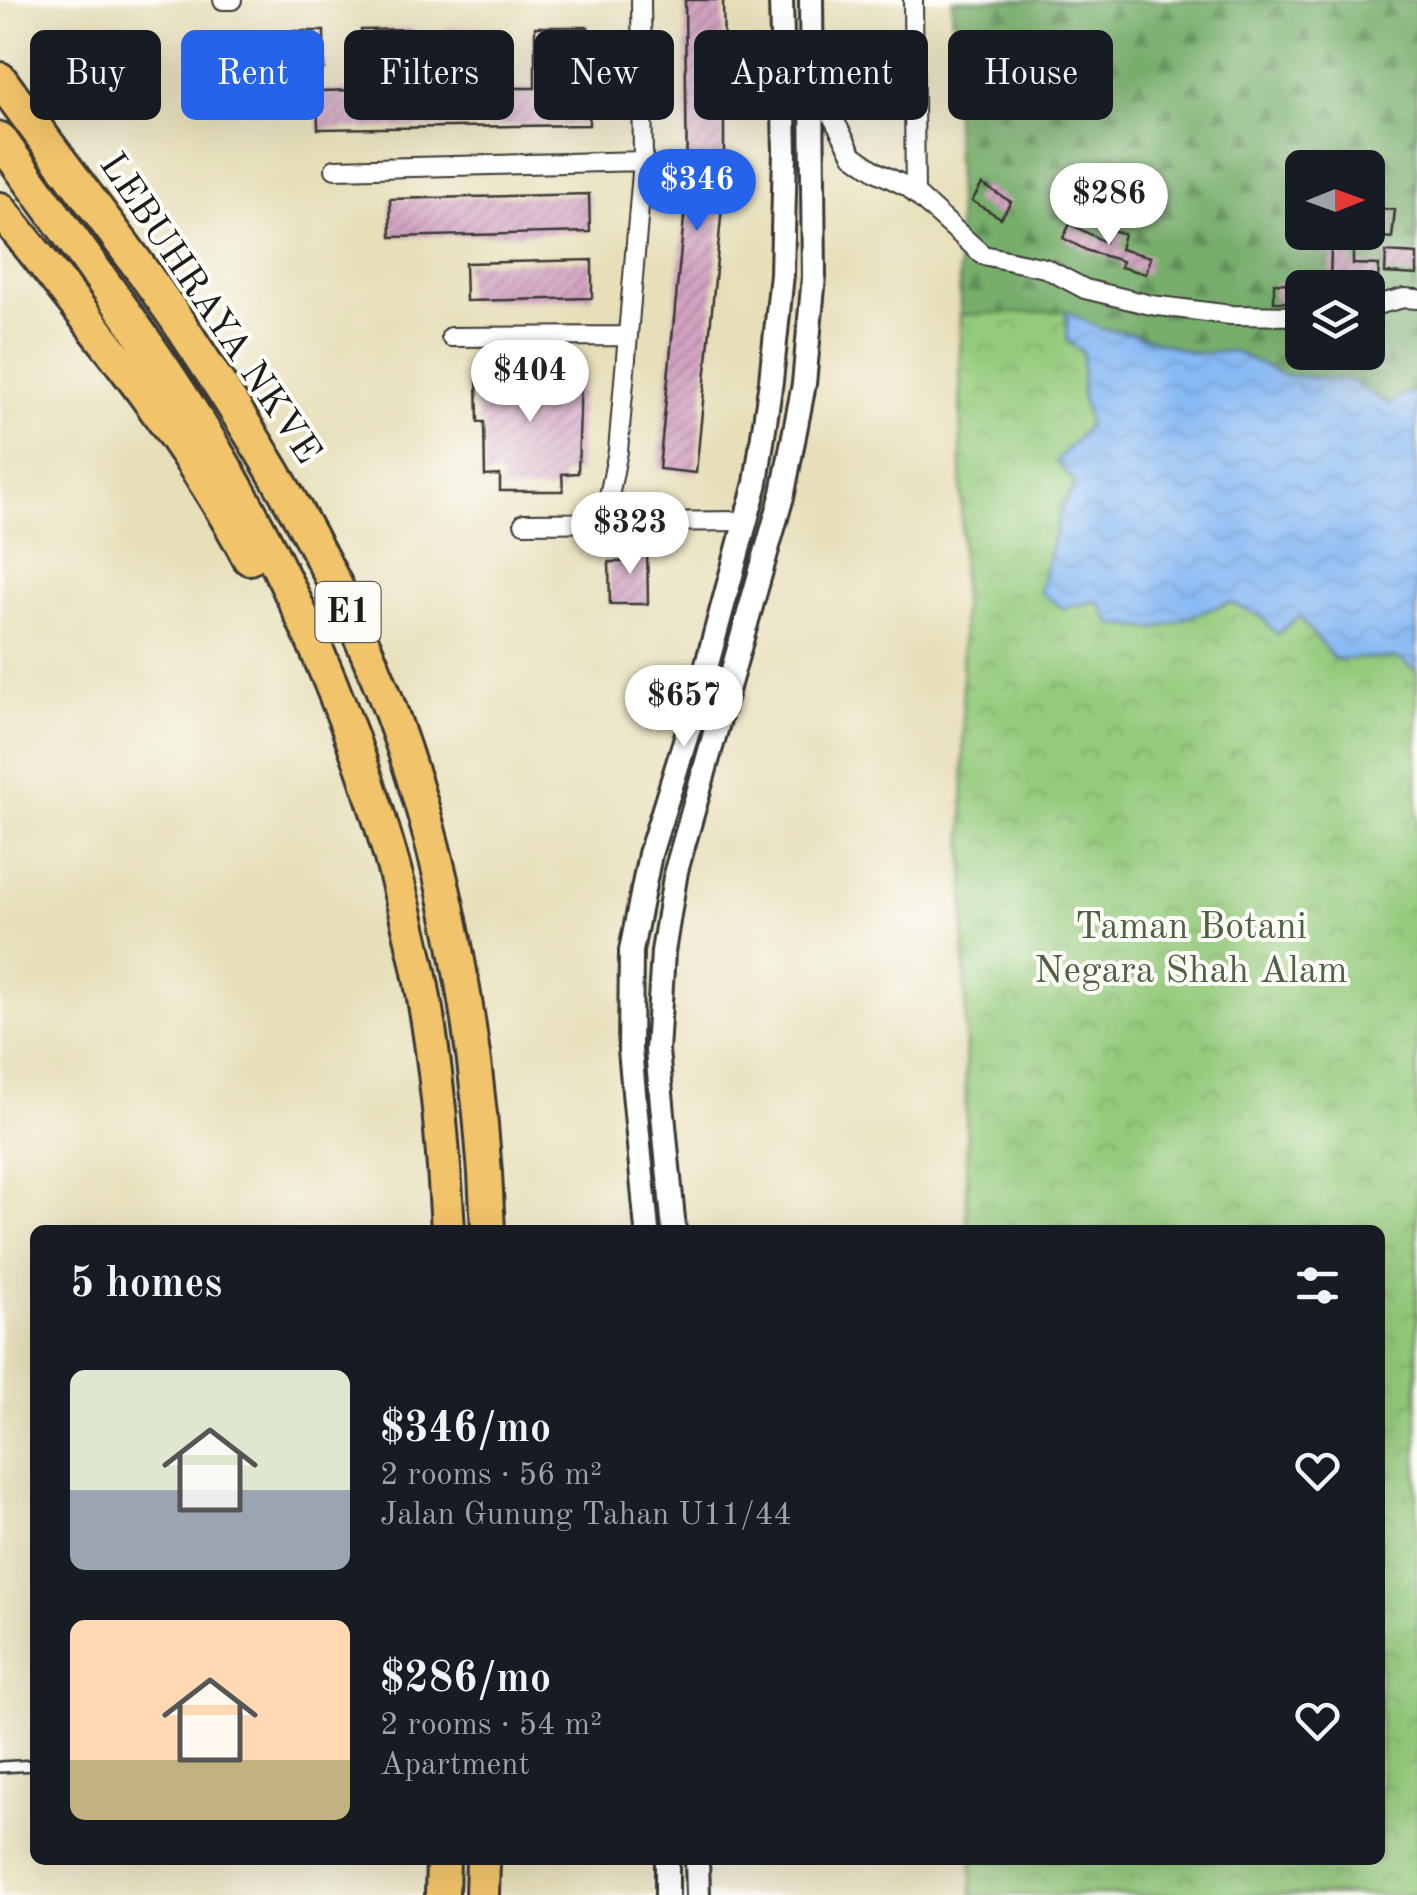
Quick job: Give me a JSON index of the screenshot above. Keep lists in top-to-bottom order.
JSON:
{
  "streets": {
    "highway": ["LEBUHRAYA NKVE", "E1"]
  },
  "parks": ["Taman Botani Negara Shah Alam"],
  "north": "right",
  "page": {
    "chip": [
      "Buy",
      "Rent",
      "Filters",
      "New",
      "Apartment",
      "House"
    ],
    "price": [
      "$346",
      "$286",
      "$404",
      "$323",
      "$657"
    ],
    "heading": "5 homes",
    "list": [
      {
        "name": "$346/mo",
        "note": "2 rooms · 56 m² · Jalan Gunung Tahan U11/44"
      },
      {
        "name": "$286/mo",
        "note": "2 rooms · 54 m² · Apartment"
      }
    ]
  }
}
